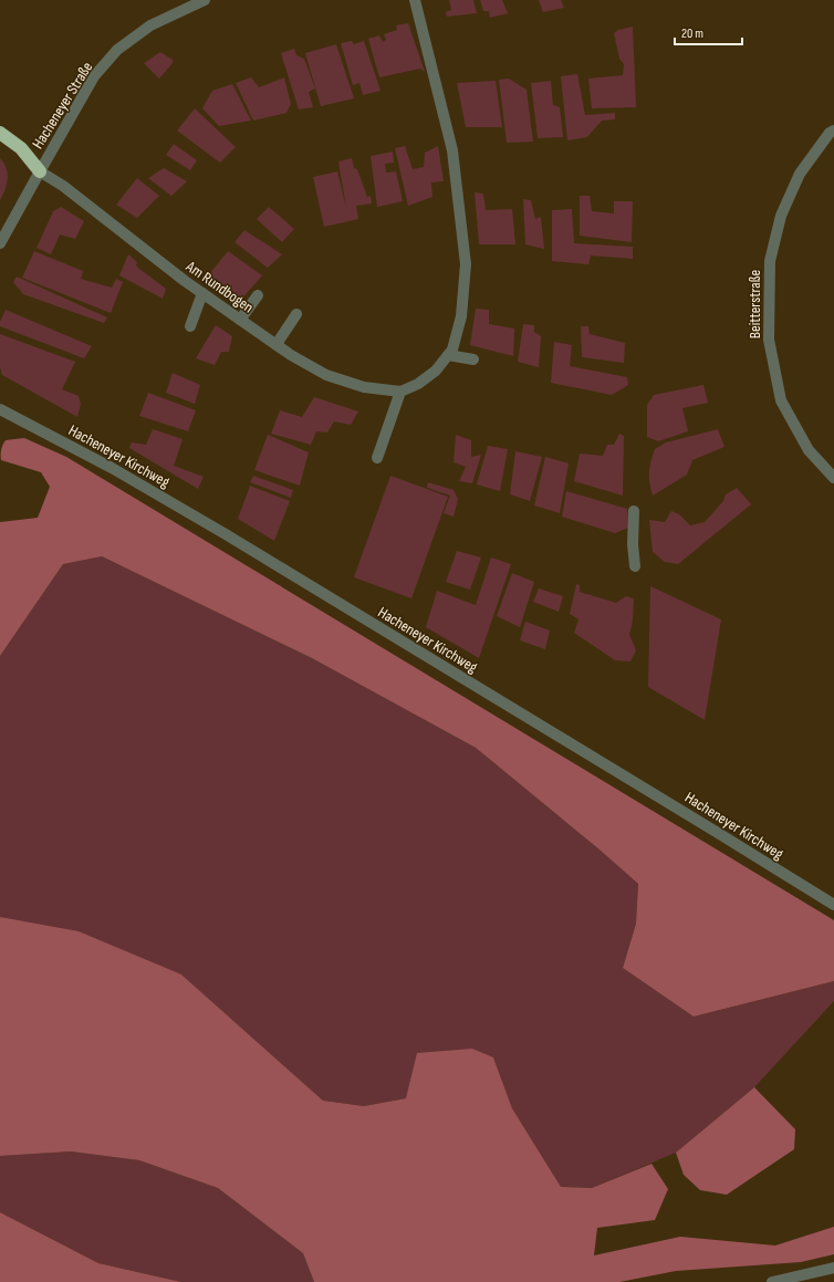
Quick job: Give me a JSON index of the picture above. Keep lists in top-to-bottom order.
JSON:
{
  "streets": {
    "street": [
      "Hacheneyer Straße",
      "Am Rundbogen",
      "Beitterstraße",
      "Hacheneyer Kirchweg"
    ]
  },
  "crossings": [
    ["Hacheneyer Straße", "Am Rundbogen"]
  ],
  "scale_bar": "20 m"
}
